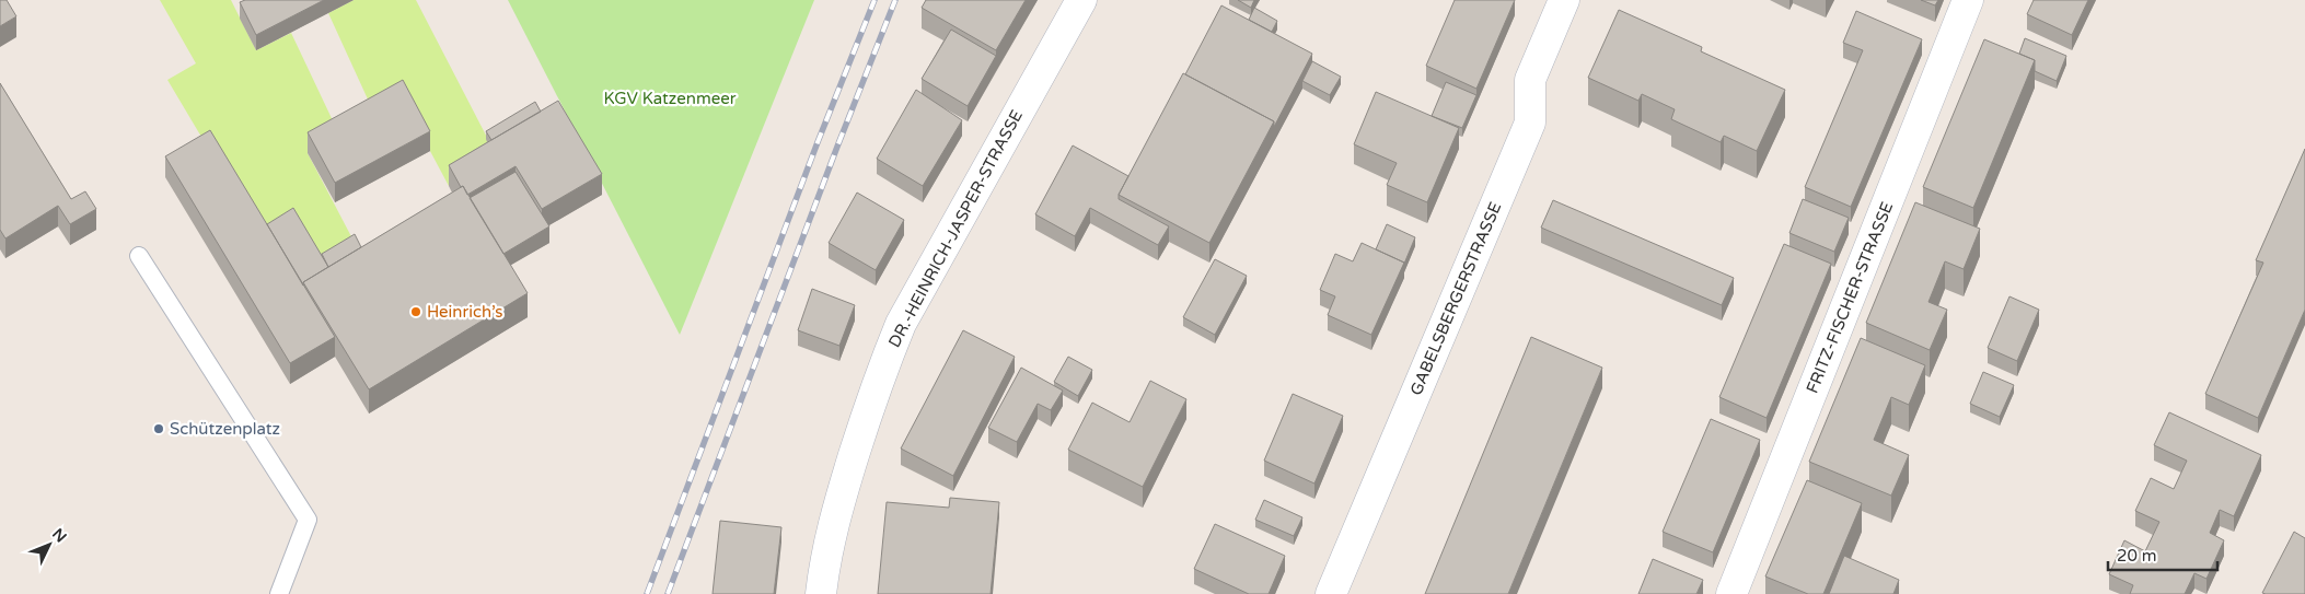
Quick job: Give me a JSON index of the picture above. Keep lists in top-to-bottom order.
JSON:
{
  "streets": {
    "street": ["DR.-HEINRICH-JASPER-STRASSE", "FRITZ-FISCHER-STRASSE", "GABELSBERGERSTRASSE"]
  },
  "parks": ["KGV Katzenmeer"],
  "places": ["Heinrich’s", "Schützenplatz"],
  "scale_bar": "20 m",
  "north": "top right"
}
